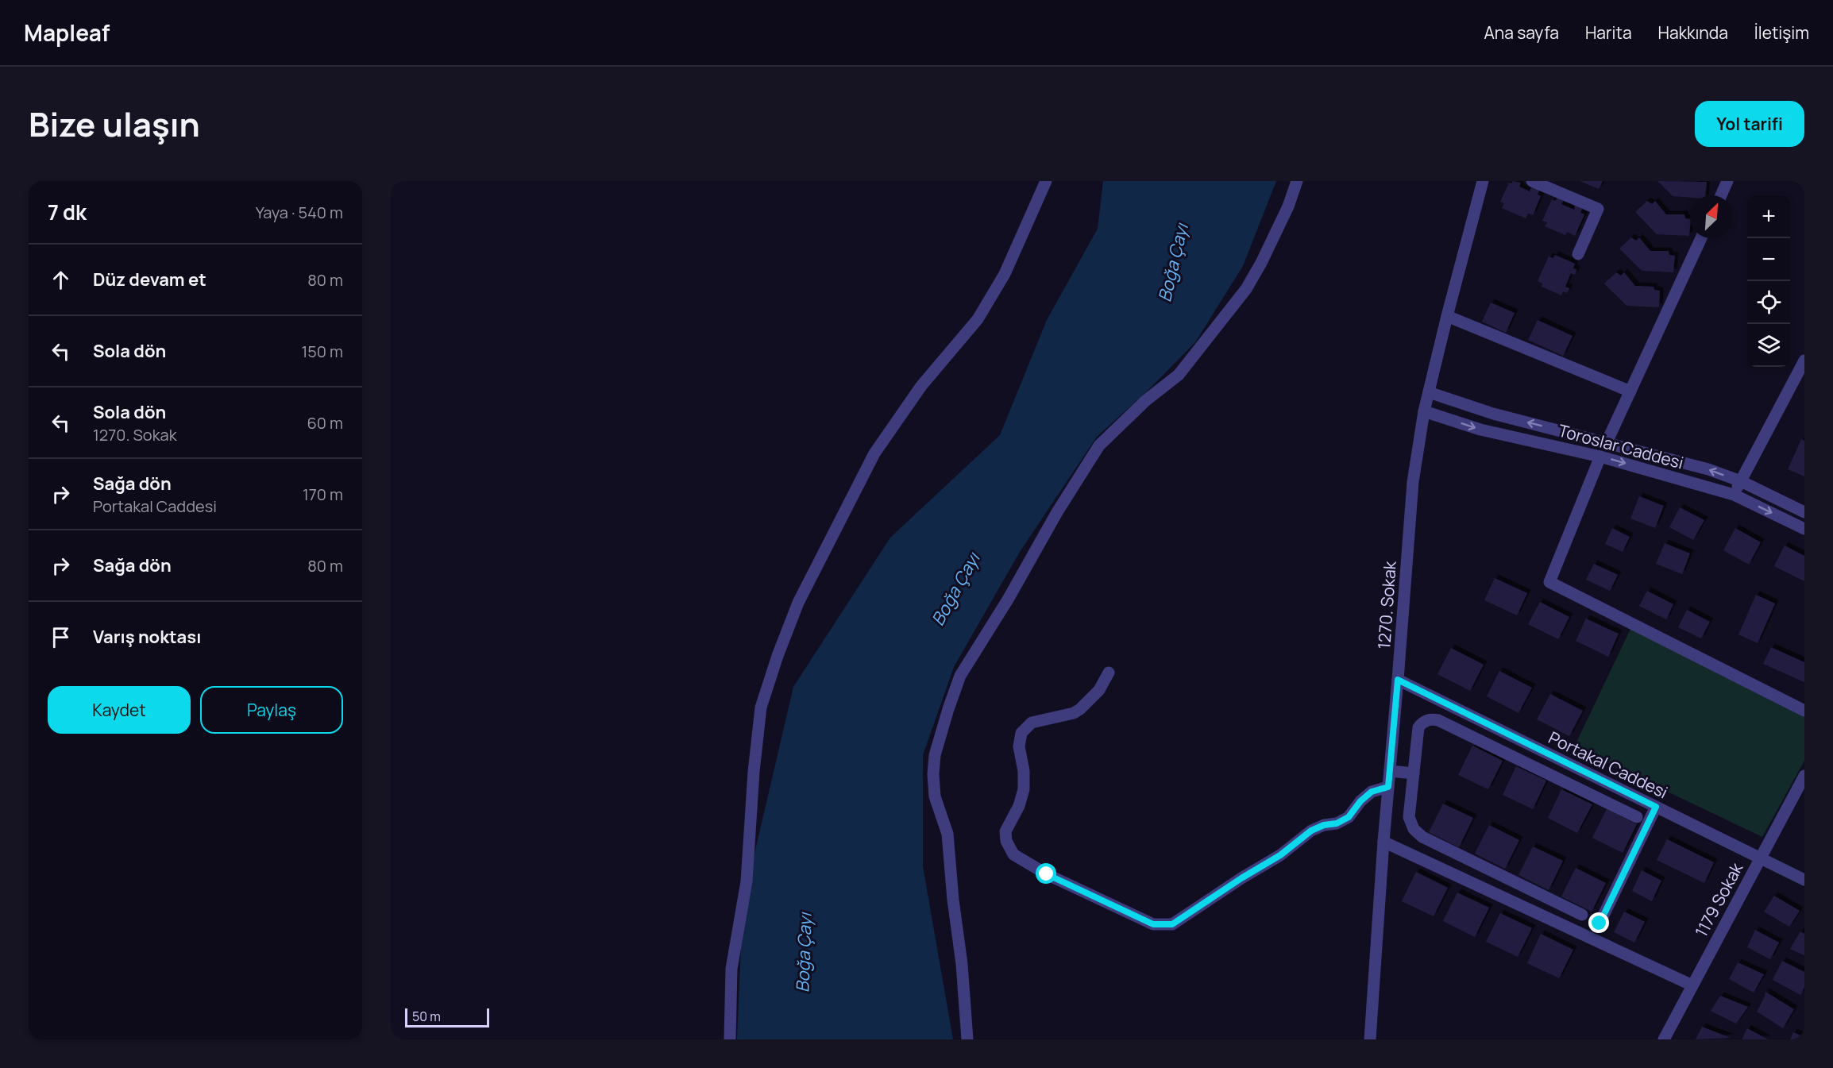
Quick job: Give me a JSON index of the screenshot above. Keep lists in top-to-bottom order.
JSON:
{
  "streets": {
    "street": [
      "Toroslar Caddesi",
      "1270. Sokak",
      "Portakal Caddesi",
      "1179 Sokak"
    ]
  },
  "crossings": [
    ["Toroslar Caddesi", "1270. Sokak"],
    ["1270. Sokak", "Portakal Caddesi"],
    ["Portakal Caddesi", "1179 Sokak"]
  ],
  "water": ["Boğa Çayı"],
  "scale_bar": "50 m",
  "north": "top right",
  "page": {
    "header": "Mapleaf",
    "nav": [
      "Ana sayfa",
      "Harita",
      "Hakkında",
      "İletişim"
    ],
    "title": "Bize ulaşın",
    "buttons": [
      "Yol tarifi",
      ["Kaydet", "Paylaş"]
    ],
    "heading": ["7 dk", "Yaya · 540 m"],
    "map_buttons": ["+", "−"],
    "list": [
      ["Düz devam et", "80 m"],
      ["Sola dön", "150 m"],
      ["Sola dön", "1270. Sokak", "60 m"],
      ["Sağa dön", "Portakal Caddesi", "170 m"],
      ["Sağa dön", "80 m"],
      "Varış noktası"
    ],
    "scale": "50 m"
  }
}
